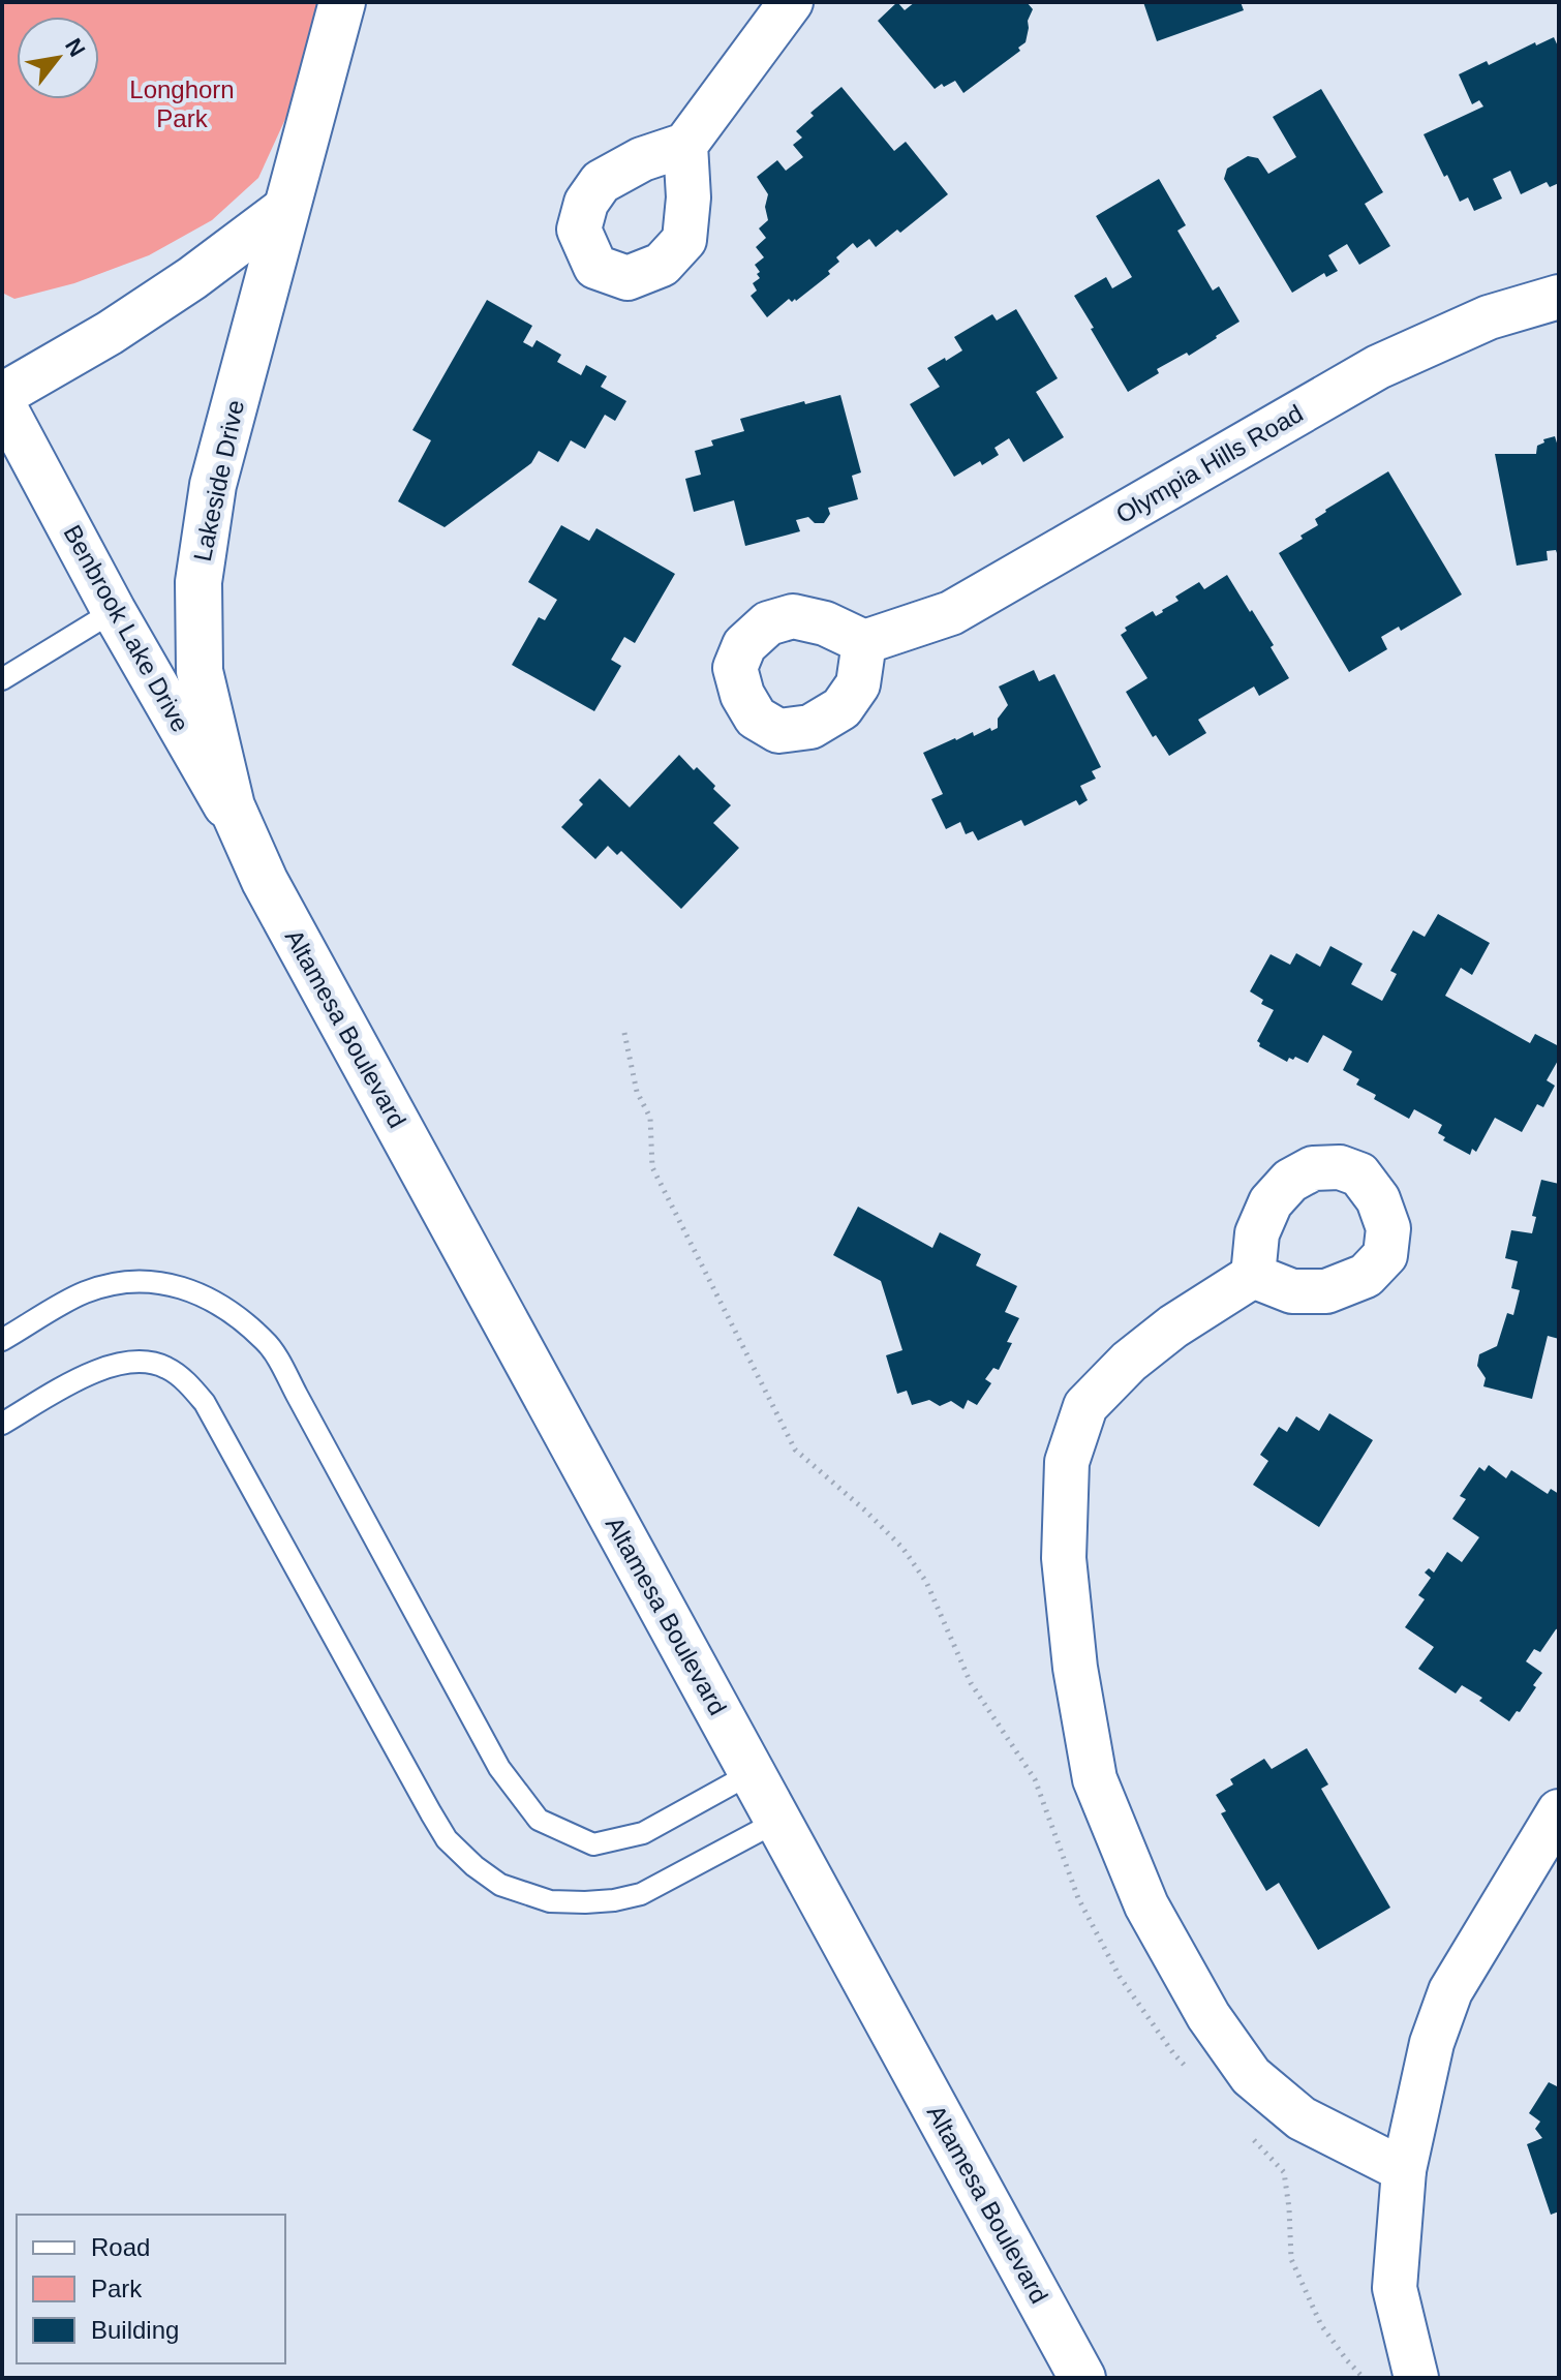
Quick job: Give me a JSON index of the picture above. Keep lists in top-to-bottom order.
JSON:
{
  "streets": {
    "street": [
      "Olympia Hills Road",
      "Lakeside Drive",
      "Benbrook Lake Drive",
      "Altamesa Boulevard"
    ]
  },
  "crossings": [
    ["Lakeside Drive", "Benbrook Lake Drive"],
    ["Lakeside Drive", "Altamesa Boulevard"],
    ["Benbrook Lake Drive", "Altamesa Boulevard"]
  ],
  "parks": ["Longhorn Park"],
  "legend": ["Road", "Park", "Building"],
  "north": "top right"
}
